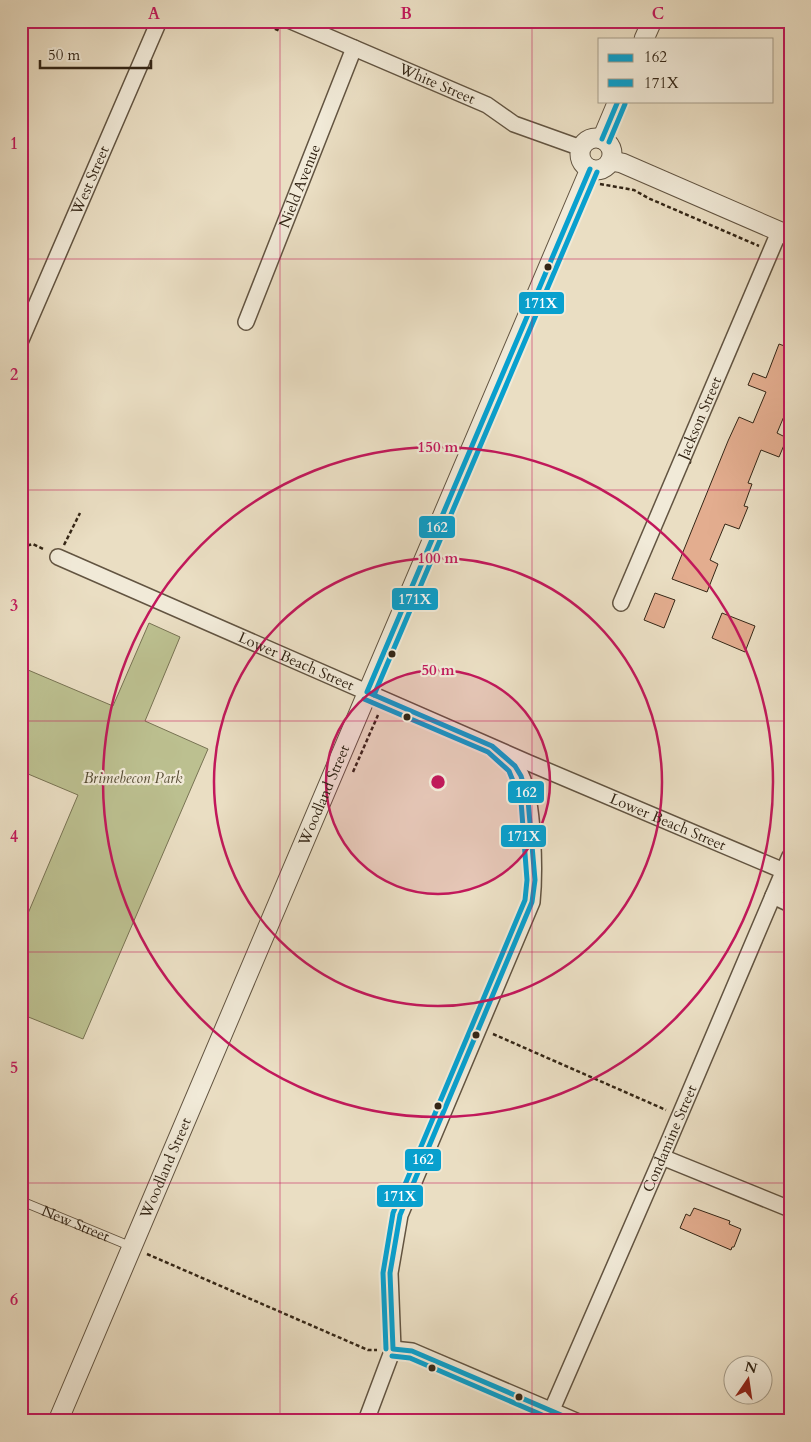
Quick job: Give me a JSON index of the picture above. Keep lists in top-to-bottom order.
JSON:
{
  "streets": {
    "street": [
      "White Street",
      "West Street",
      "Nield Avenue",
      "Jackson Street",
      "Lower Beach Street",
      "Woodland Street",
      "Condamine Street"
    ],
    "lane": ["New Street"]
  },
  "crossings": [
    ["White Street", "Nield Avenue"],
    ["White Street", "Woodland Street"],
    ["Lower Beach Street", "Woodland Street"],
    ["Lower Beach Street", "Condamine Street"],
    ["Woodland Street", "New Street"]
  ],
  "parks": ["Brimebecon Park"],
  "lines": ["transit line 162", "transit line 171X"],
  "legend": ["162", "171X"],
  "scale_bar": "50 m",
  "north": "top",
  "grid": {
    "columns": ["A", "B", "C"],
    "rows": [
      "1",
      "2",
      "3",
      "4",
      "5",
      "6"
    ]
  },
  "rings": ["150 m", "100 m", "50 m"]
}
